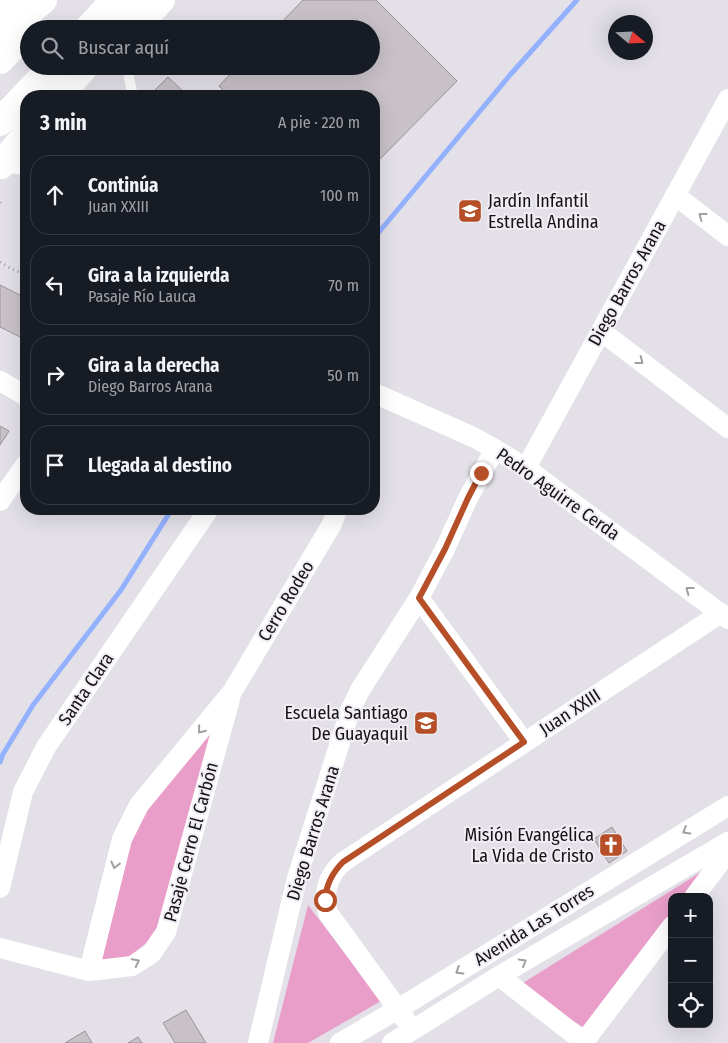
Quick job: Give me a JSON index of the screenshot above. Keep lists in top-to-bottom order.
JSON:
{
  "streets": {
    "street": [
      "Diego Barros Arana",
      "Pedro Aguirre Cerda",
      "Cerro Rodeo",
      "Santa Clara",
      "Juan XXIII",
      "Pasaje Cerro El Carbón",
      "Avenida Las Torres"
    ]
  },
  "crossings": [
    ["Diego Barros Arana", "Pedro Aguirre Cerda"],
    ["Pedro Aguirre Cerda", "Juan XXIII"],
    ["Cerro Rodeo", "Pasaje Cerro El Carbón"],
    ["Juan XXIII", "Avenida Las Torres"]
  ],
  "places": {
    "school or university": ["Jardín Infantil Estrella Andina", "Escuela Santiago De Guayaquil"],
    "church": ["Misión Evangélica La Vida de Cristo"]
  },
  "north": "right",
  "page": {
    "search": "Buscar aquí",
    "heading": ["3 min", "A pie · 220 m"],
    "list": [
      ["Continúa", "Juan XXIII", "100 m"],
      ["Gira a la izquierda", "Pasaje Río Lauca", "70 m"],
      ["Gira a la derecha", "Diego Barros Arana", "50 m"],
      "Llegada al destino"
    ],
    "map_buttons": ["+", "−"]
  }
}
